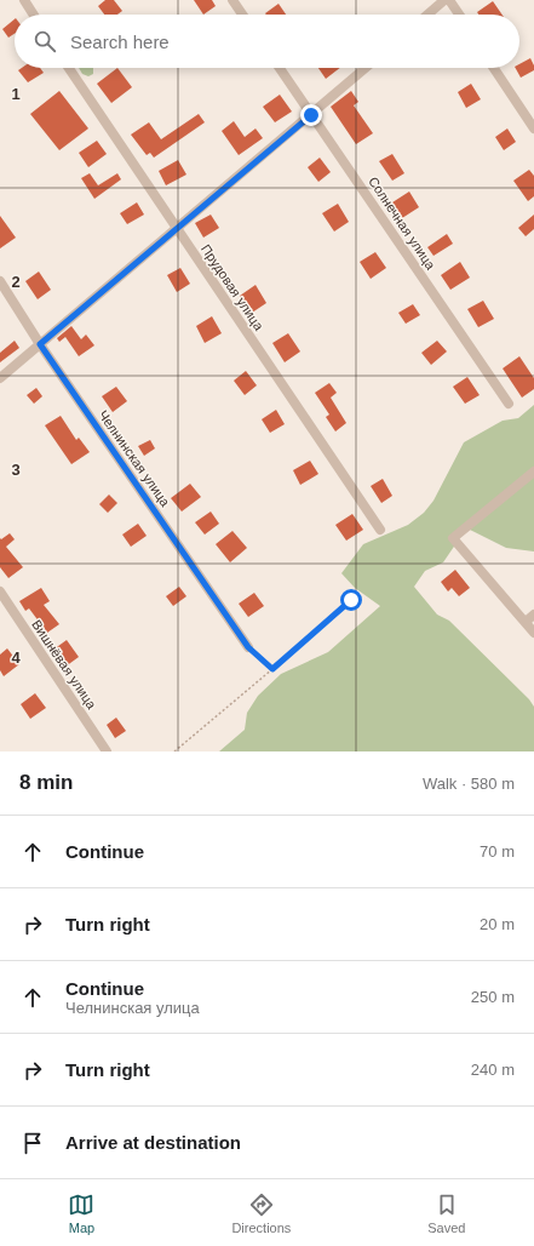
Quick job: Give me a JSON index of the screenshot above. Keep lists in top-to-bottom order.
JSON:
{
  "streets": {
    "street": [
      "Солнечная улица",
      "Прудовая улица",
      "Челнинская улица",
      "Вишнёвая улица"
    ]
  },
  "page": {
    "search": "Search here",
    "heading": ["8 min", "Walk · 580 m"],
    "list": [
      ["Continue", "70 m"],
      ["Turn right", "20 m"],
      ["Continue", "Челнинская улица", "250 m"],
      ["Turn right", "240 m"],
      "Arrive at destination"
    ],
    "nav": ["Map", "Directions", "Saved"]
  },
  "grid": {
    "rows": [
      "1",
      "2",
      "3",
      "4"
    ]
  }
}
